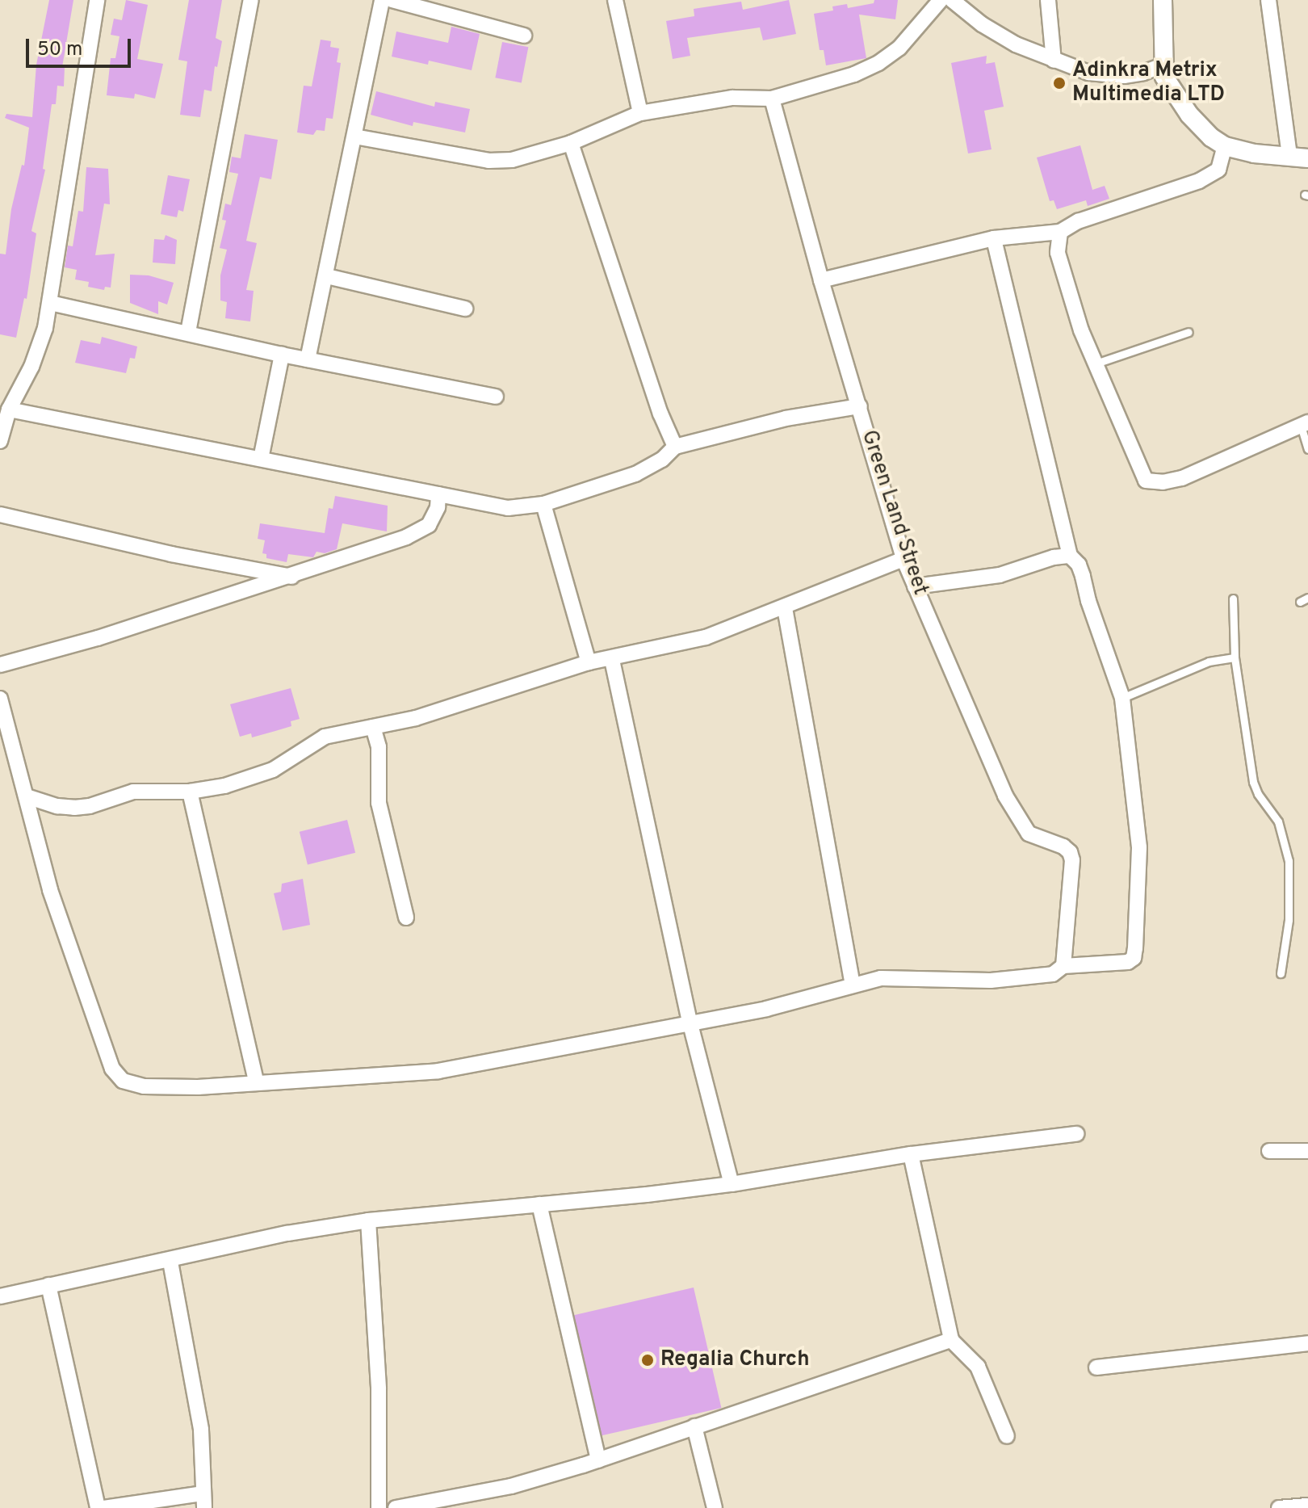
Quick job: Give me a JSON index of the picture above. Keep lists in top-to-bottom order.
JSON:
{
  "streets": {
    "street": ["Green Land Street"]
  },
  "places": ["Adinkra Metrix Multimedia LTD", "Regalia Church"],
  "scale_bar": "50 m"
}
